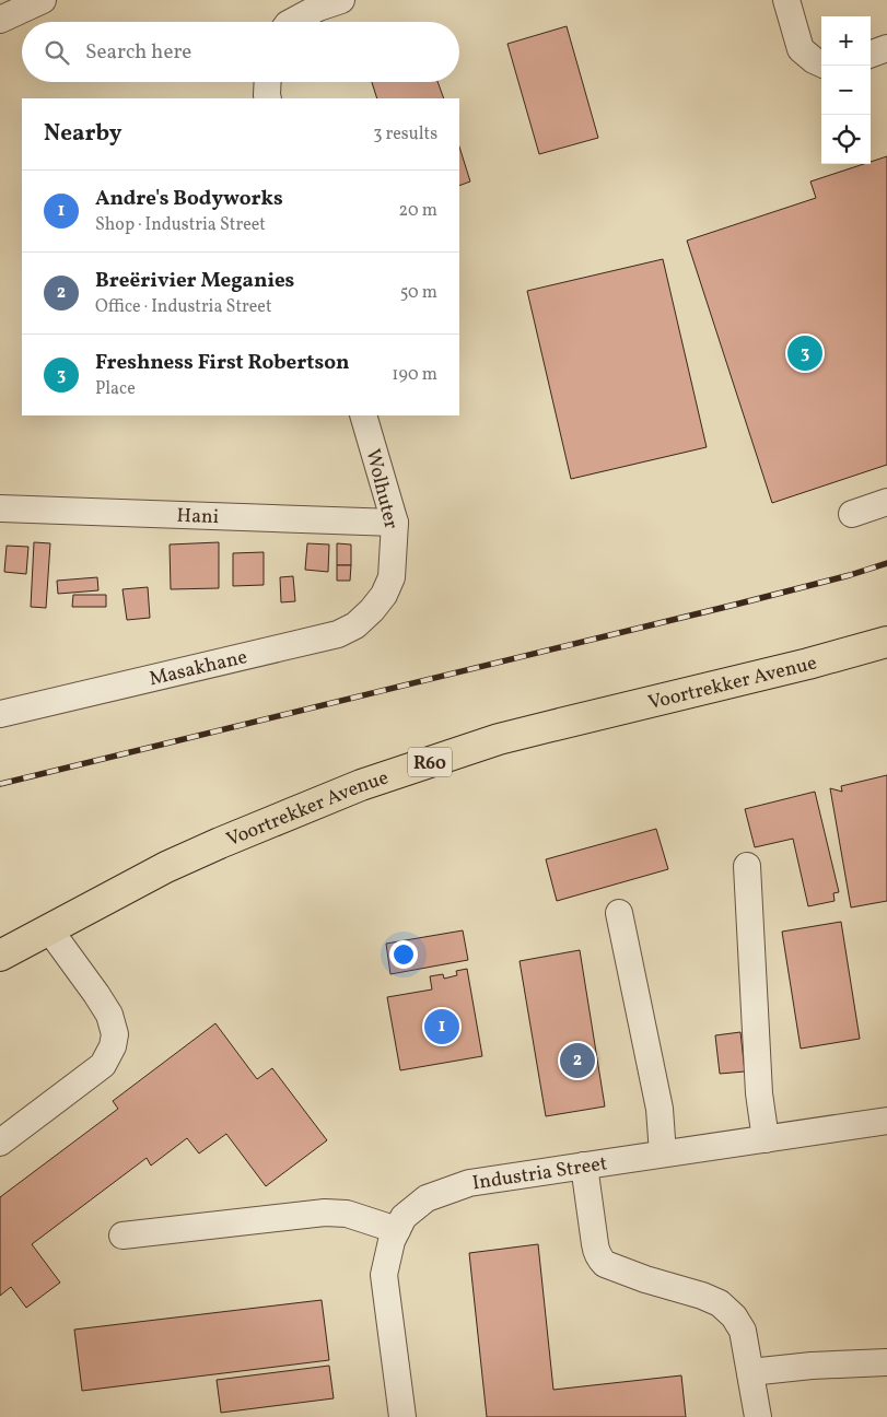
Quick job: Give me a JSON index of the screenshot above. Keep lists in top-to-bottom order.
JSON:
{
  "streets": {
    "main road": ["Voortrekker Avenue", "R60"],
    "street": [
      "Wolhuter",
      "Hani",
      "Masakhane",
      "Industria Street"
    ]
  },
  "crossings": [
    ["Wolhuter", "Hani"],
    ["Wolhuter", "Masakhane"]
  ],
  "page": {
    "map_buttons": ["+", "−"],
    "search": "Search here",
    "heading": ["Nearby", "3 results"],
    "list": [
      {
        "mark": "1",
        "name": "Andre's Bodyworks",
        "note": "Shop · Industria Street",
        "value": "20 m"
      },
      {
        "mark": "2",
        "name": "Breërivier Meganies",
        "note": "Office · Industria Street",
        "value": "50 m"
      },
      {
        "mark": "3",
        "name": "Freshness First Robertson",
        "note": "Place",
        "value": "190 m"
      }
    ],
    "pins": ["3", "1", "2"]
  }
}
